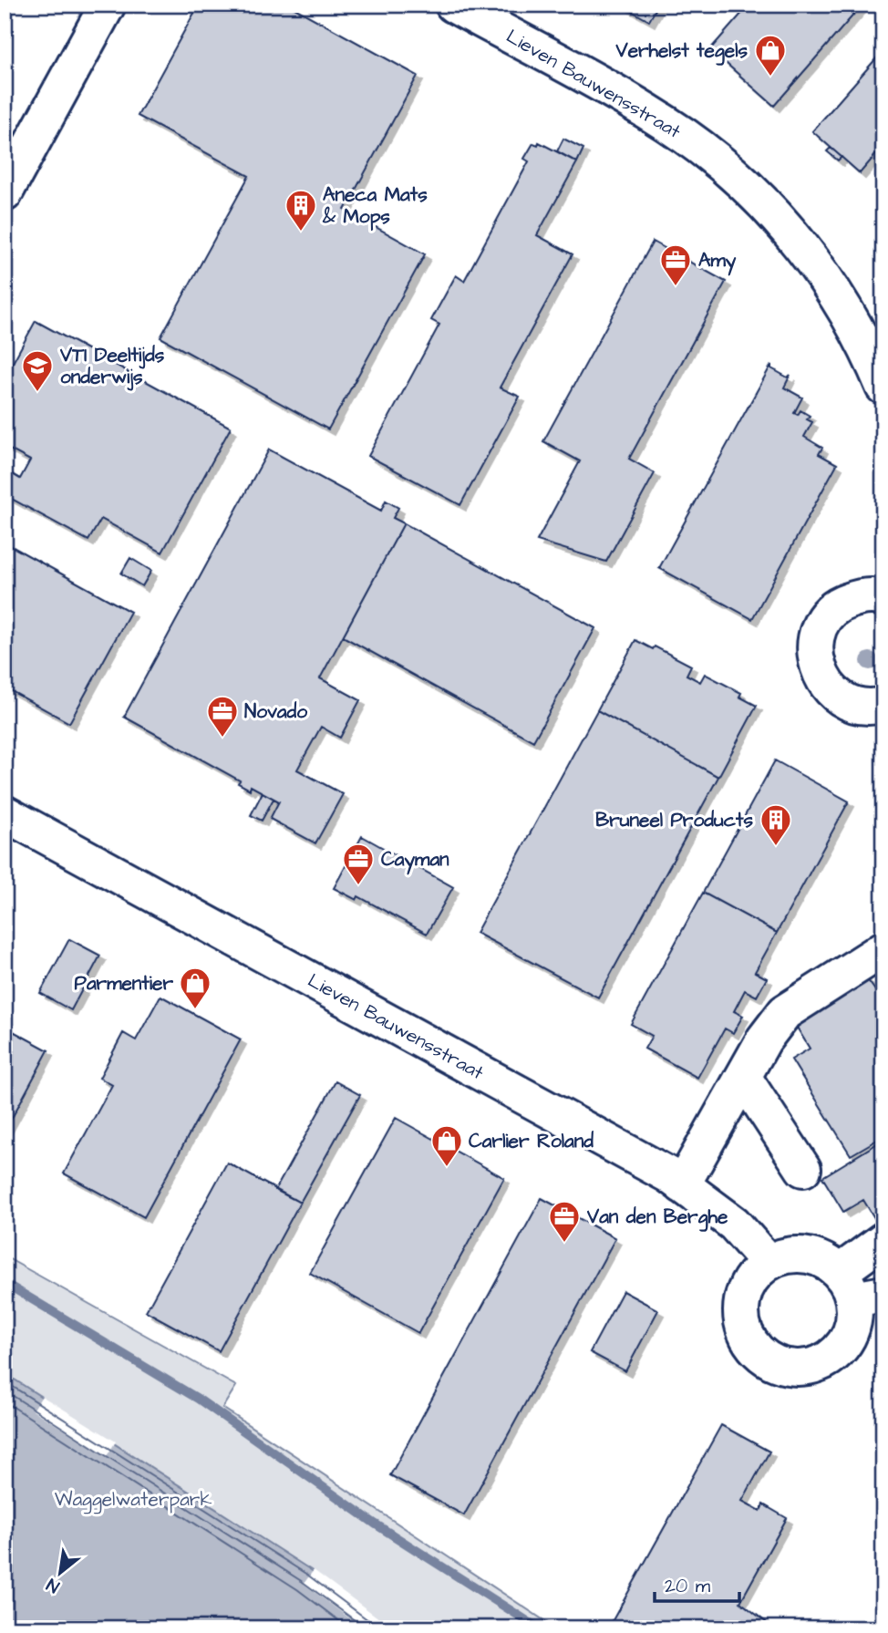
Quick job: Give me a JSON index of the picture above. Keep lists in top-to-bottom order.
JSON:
{
  "streets": {
    "street": ["Lieven Bauwensstraat"]
  },
  "parks": ["Waggelwaterpark"],
  "places": {
    "shop": ["Verhelst tegels", "Parmentier", "Carlier Roland"],
    "building": ["Aneca Mats & Mops", "Bruneel Products"],
    "office": [
      "Amy",
      "Novado",
      "Cayman",
      "Van den Berghe"
    ],
    "school or university": ["VTI Deeltijds onderwijs"]
  },
  "scale_bar": "20 m",
  "north": "bottom left"
}
